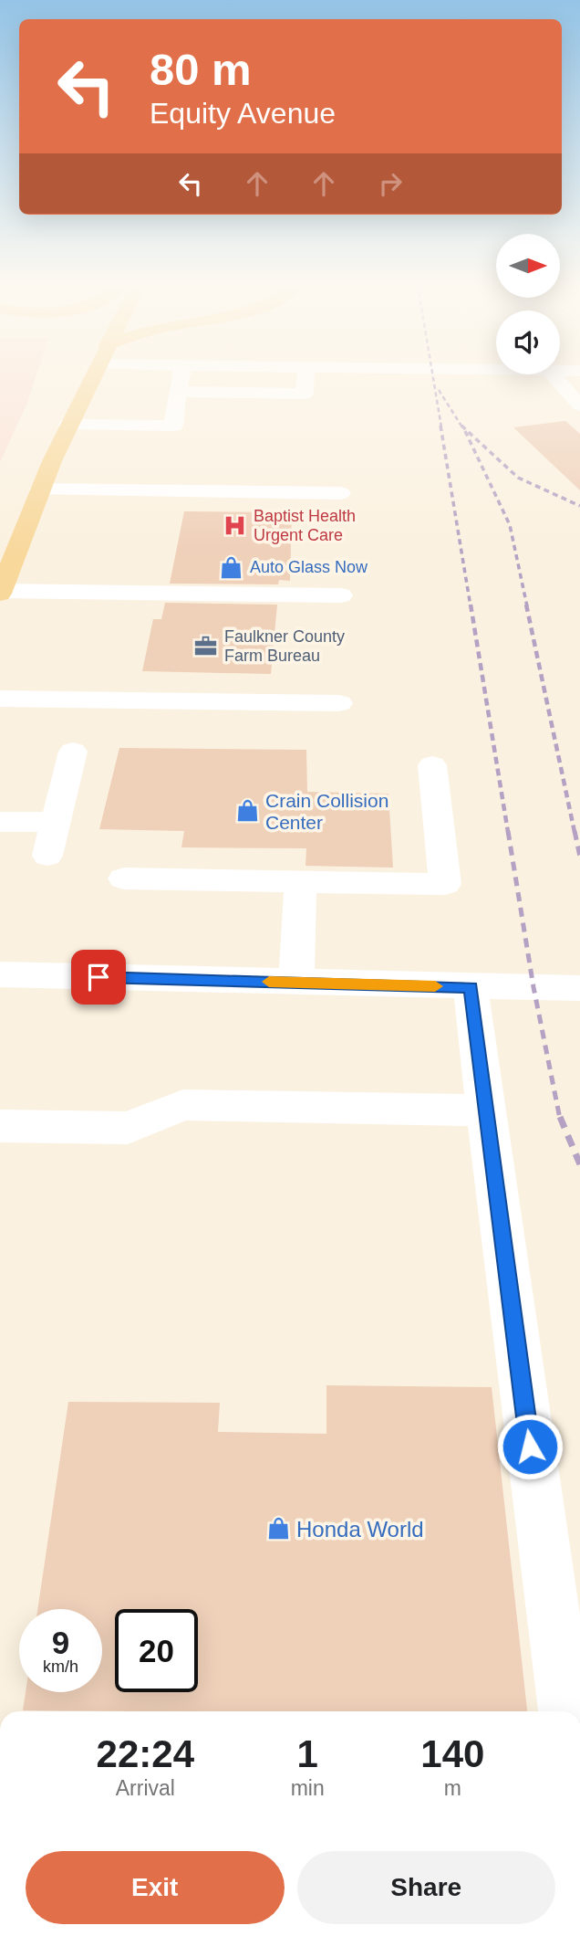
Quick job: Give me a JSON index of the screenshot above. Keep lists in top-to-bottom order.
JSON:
{
  "places": {
    "hospital": ["Baptist Health Urgent Care"],
    "shop": ["Auto Glass Now", "Crain Collision Center", "Honda World"],
    "office": ["Faulkner County Farm Bureau"]
  },
  "north": "right",
  "page": {
    "turn": ["80 m", "Equity Avenue"],
    "speed": "9 km/h",
    "limit": "20",
    "eta": [
      "22:24",
      "Arrival",
      "1",
      "min",
      "140",
      "m"
    ],
    "buttons": ["Exit", "Share"]
  }
}
